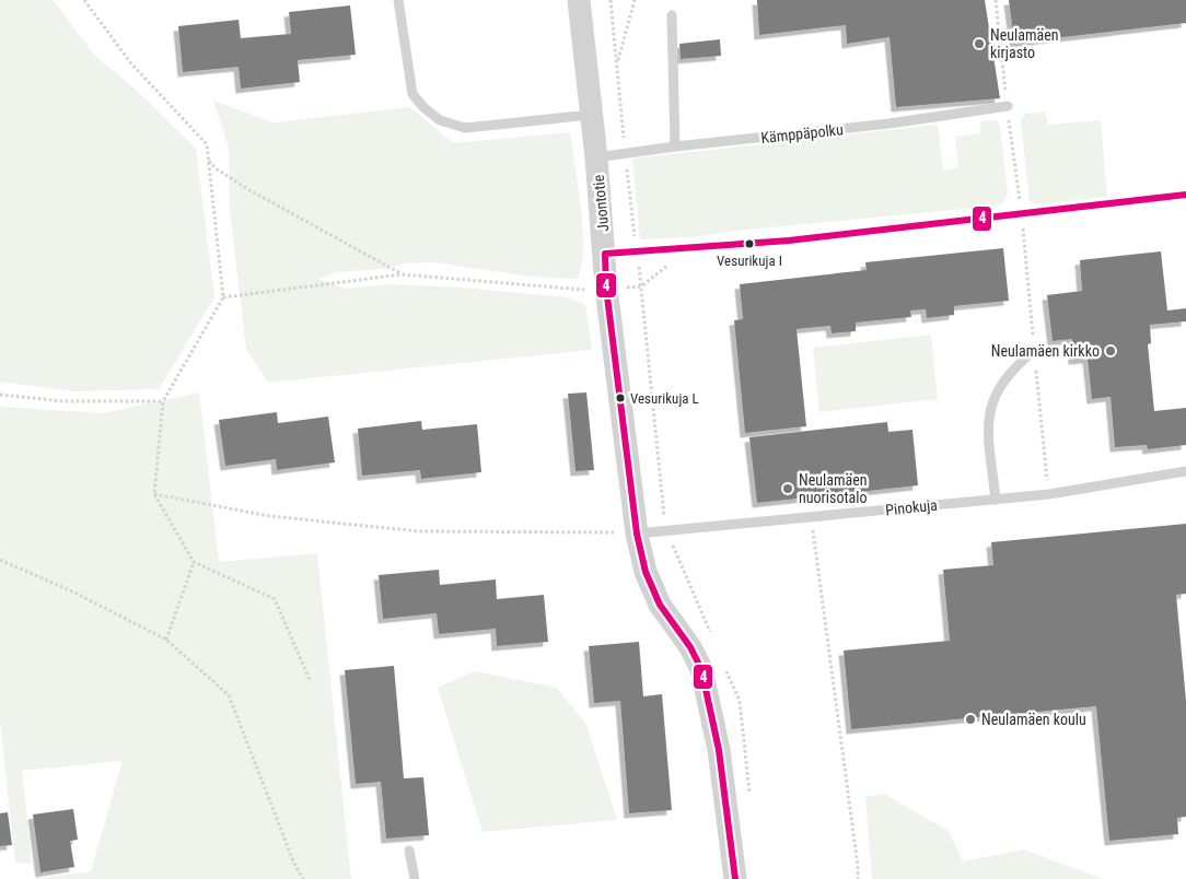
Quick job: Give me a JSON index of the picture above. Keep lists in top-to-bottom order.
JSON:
{
  "streets": {
    "street": ["Juontotie"],
    "lane": ["Kämppäpolku", "Pinokuja"]
  },
  "crossings": [
    ["Kämppäpolku", "Juontotie"],
    ["Juontotie", "Pinokuja"]
  ],
  "places": [
    "Neulamäen kirjasto",
    "Vesurikuja I",
    "Neulamäen kirkko",
    "Vesurikuja L",
    "Neulamäen nuorisotalo",
    "Neulamäen koulu"
  ],
  "lines": ["transit line 4"]
}
